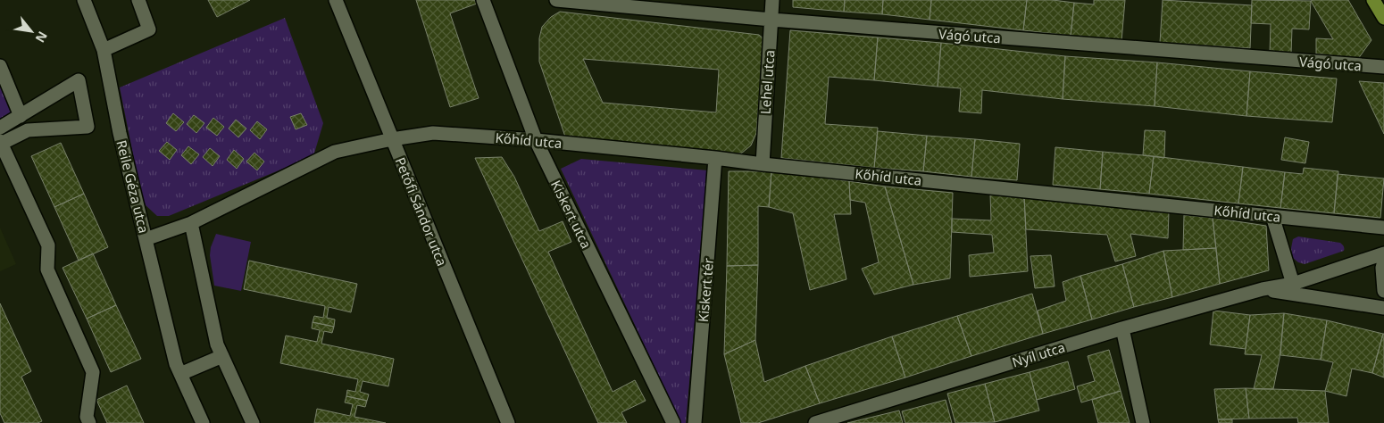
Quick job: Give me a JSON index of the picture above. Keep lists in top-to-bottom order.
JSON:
{
  "streets": {
    "street": [
      "Vágó utca",
      "Lehel utca",
      "Kőhíd utca",
      "Reile Géza utca",
      "Petőfi Sándor utca",
      "Kiskert utca",
      "Kiskert tér",
      "Nyíl utca"
    ]
  },
  "crossings": [
    ["Vágó utca", "Lehel utca"],
    ["Lehel utca", "Kőhíd utca"],
    ["Kőhíd utca", "Reile Géza utca"],
    ["Kőhíd utca", "Petőfi Sándor utca"],
    ["Kőhíd utca", "Kiskert utca"],
    ["Kőhíd utca", "Kiskert tér"]
  ],
  "north": "bottom right"
}
